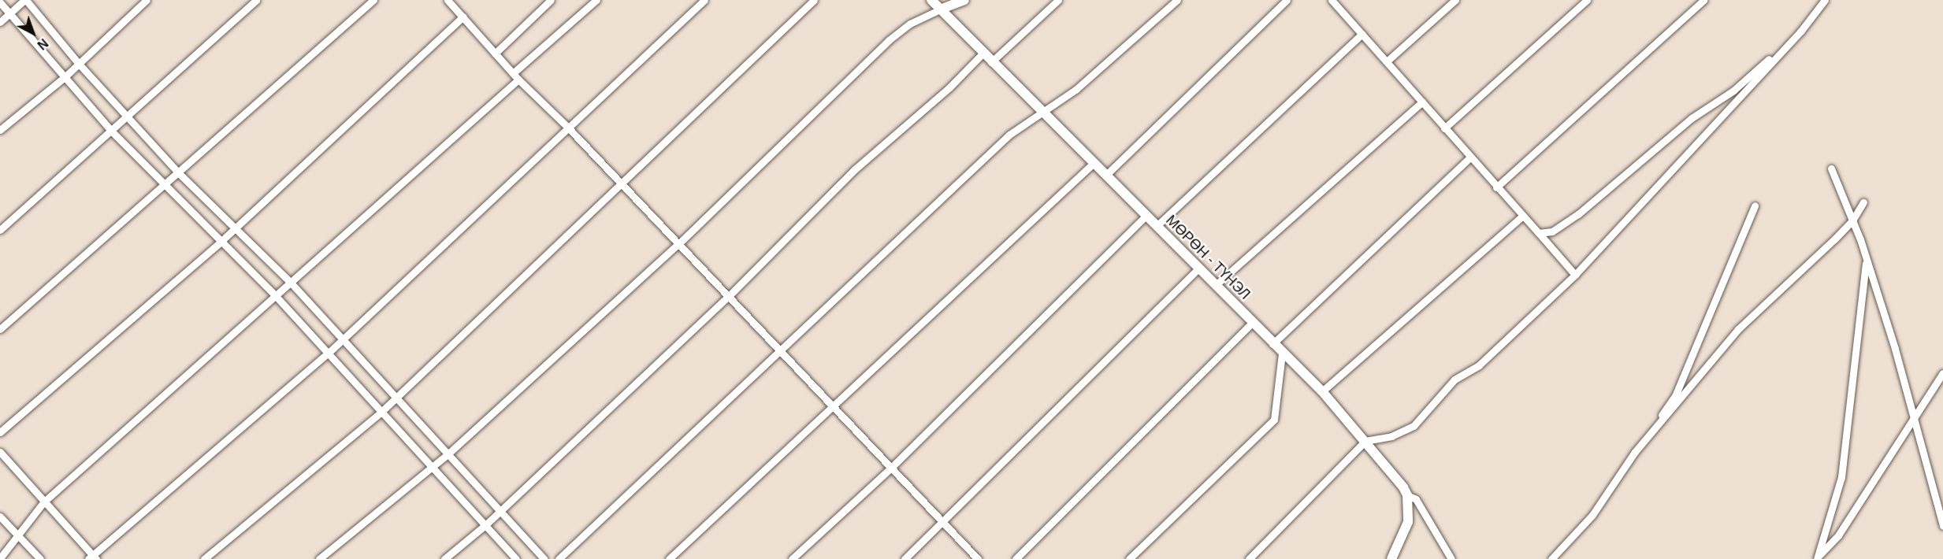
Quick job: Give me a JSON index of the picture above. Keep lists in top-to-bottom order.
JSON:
{
  "streets": {
    "street": ["МӨРӨН - ТҮНЭЛ"]
  },
  "north": "bottom right"
}
